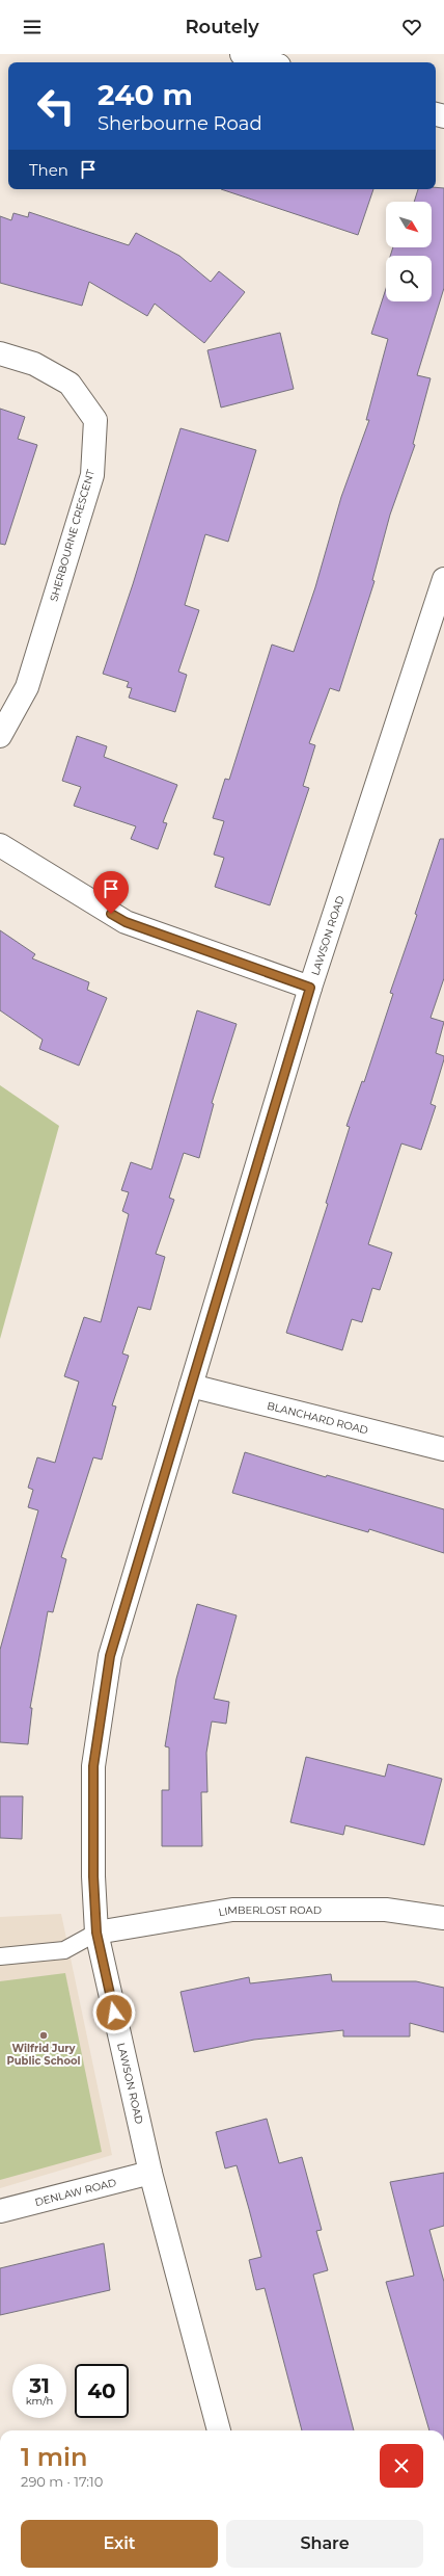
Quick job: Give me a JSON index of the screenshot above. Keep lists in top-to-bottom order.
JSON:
{
  "streets": {
    "street": [
      "SHERBOURNE CRESCENT",
      "LAWSON ROAD",
      "BLANCHARD ROAD",
      "LIMBERLOST ROAD",
      "DENLAW ROAD"
    ]
  },
  "crossings": [
    ["LAWSON ROAD", "BLANCHARD ROAD"],
    ["LAWSON ROAD", "LIMBERLOST ROAD"],
    ["LAWSON ROAD", "DENLAW ROAD"]
  ],
  "places": ["Wilfrid Jury Public School"],
  "north": "bottom right",
  "page": {
    "header": "Routely",
    "turn": ["240 m", "Sherbourne Road"],
    "then": "Then",
    "speed": "31 km/h",
    "limit": "40",
    "heading": ["1 min", "290 m · 17:10"],
    "buttons": ["Exit", "Share"]
  }
}
